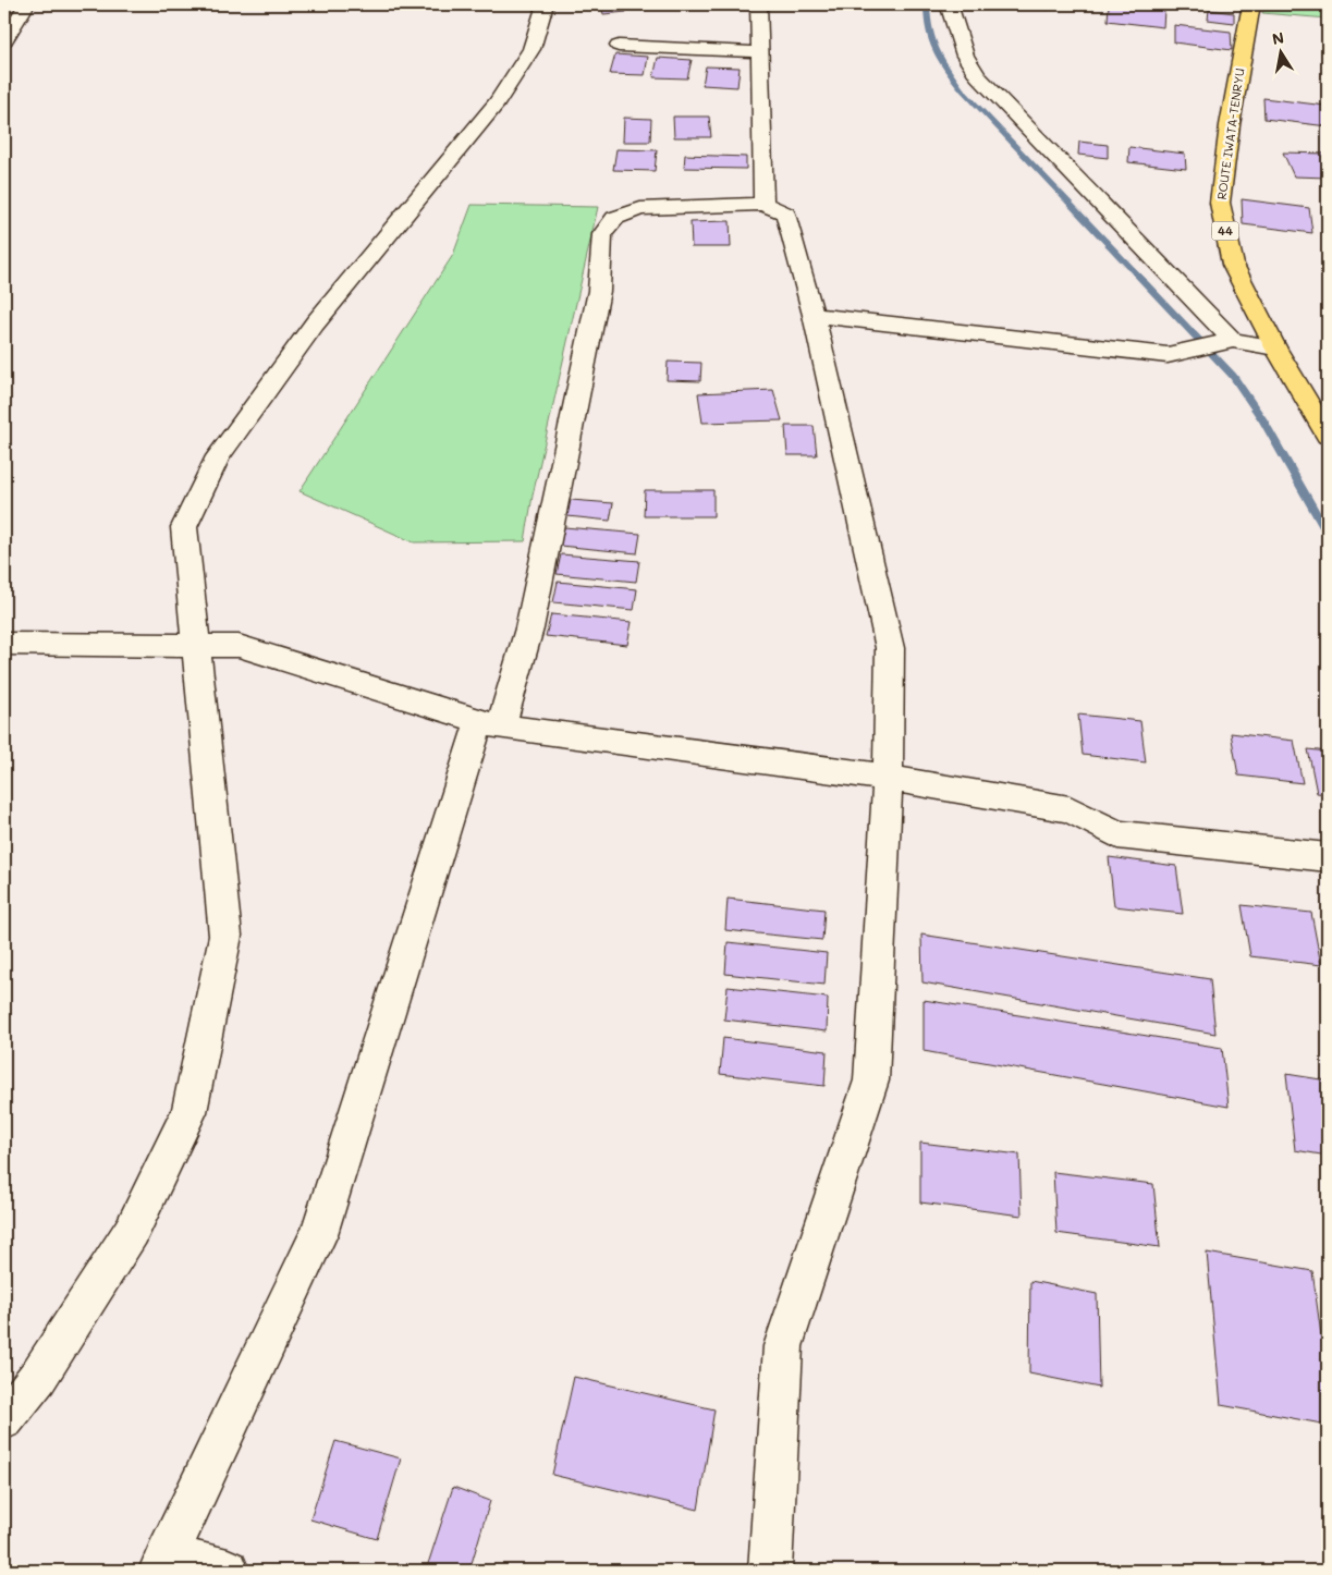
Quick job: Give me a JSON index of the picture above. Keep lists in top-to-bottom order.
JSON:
{
  "streets": {
    "main road": ["ROUTE IWATA-TENRYU", "44"]
  },
  "north": "top"
}
